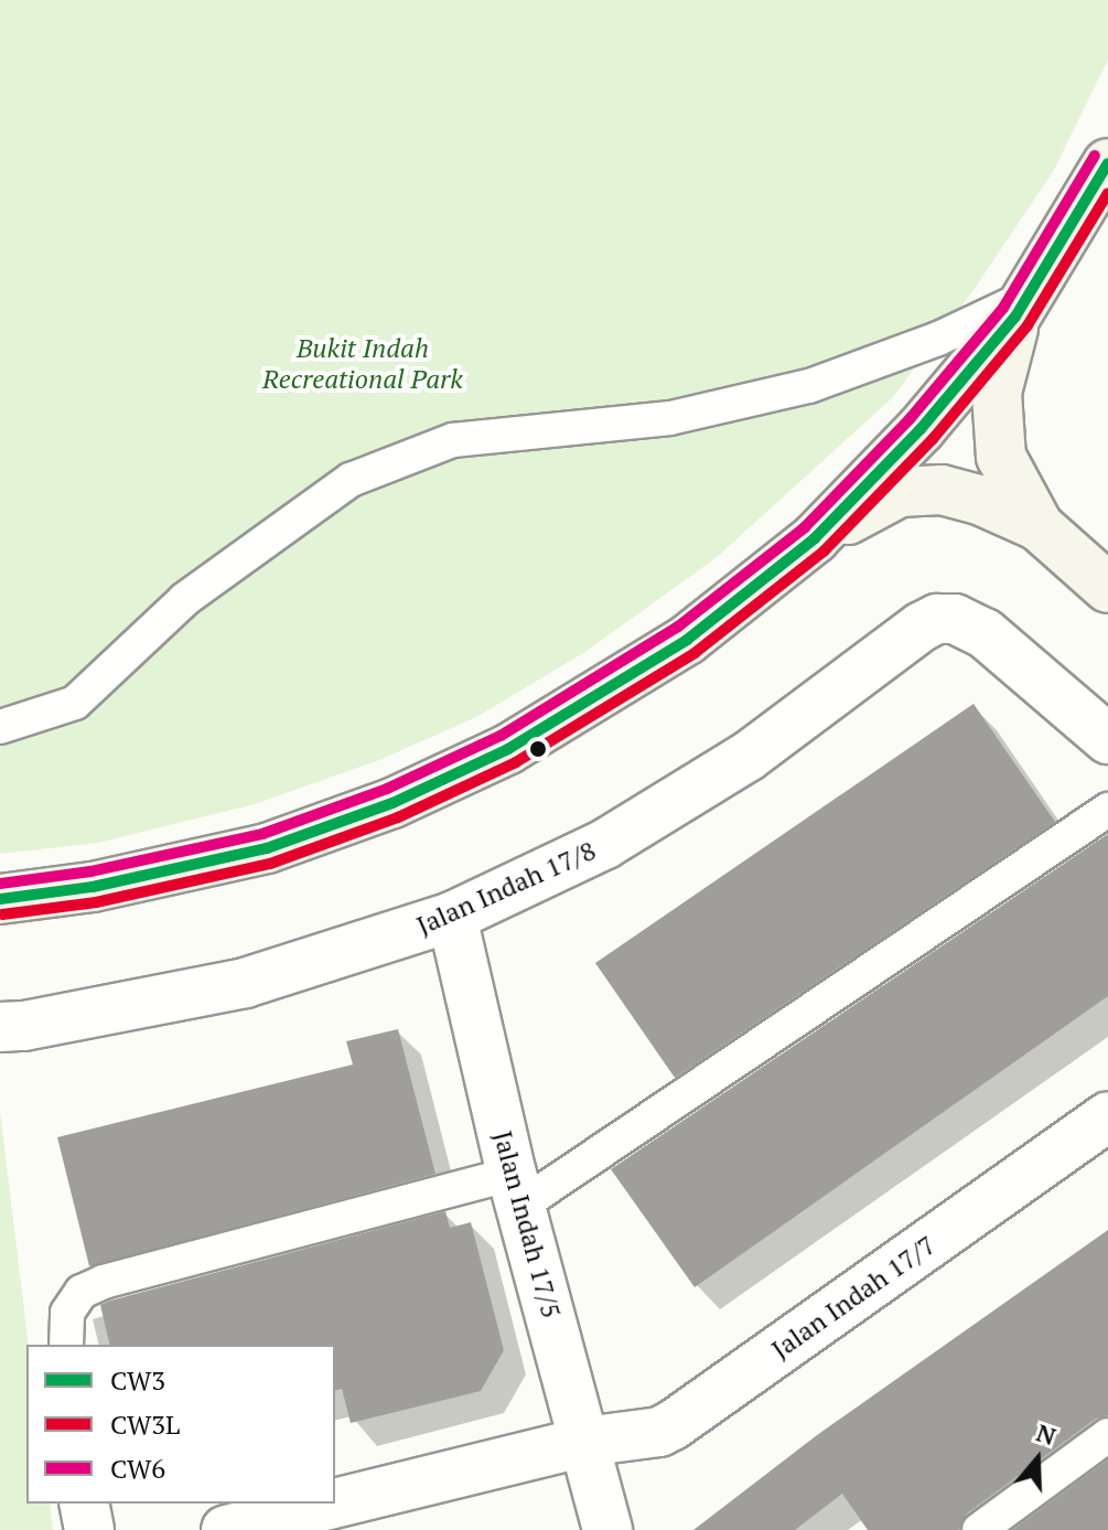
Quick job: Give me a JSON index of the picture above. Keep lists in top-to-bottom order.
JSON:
{
  "streets": {
    "street": ["Jalan Indah 17/8", "Jalan Indah 17/5", "Jalan Indah 17/7"]
  },
  "crossings": [
    ["Jalan Indah 17/8", "Jalan Indah 17/5"],
    ["Jalan Indah 17/5", "Jalan Indah 17/7"]
  ],
  "parks": ["Bukit Indah Recreational Park"],
  "lines": ["transit line CW6", "transit line CW3", "transit line CW3L"],
  "legend": ["CW3", "CW3L", "CW6"],
  "north": "top"
}
